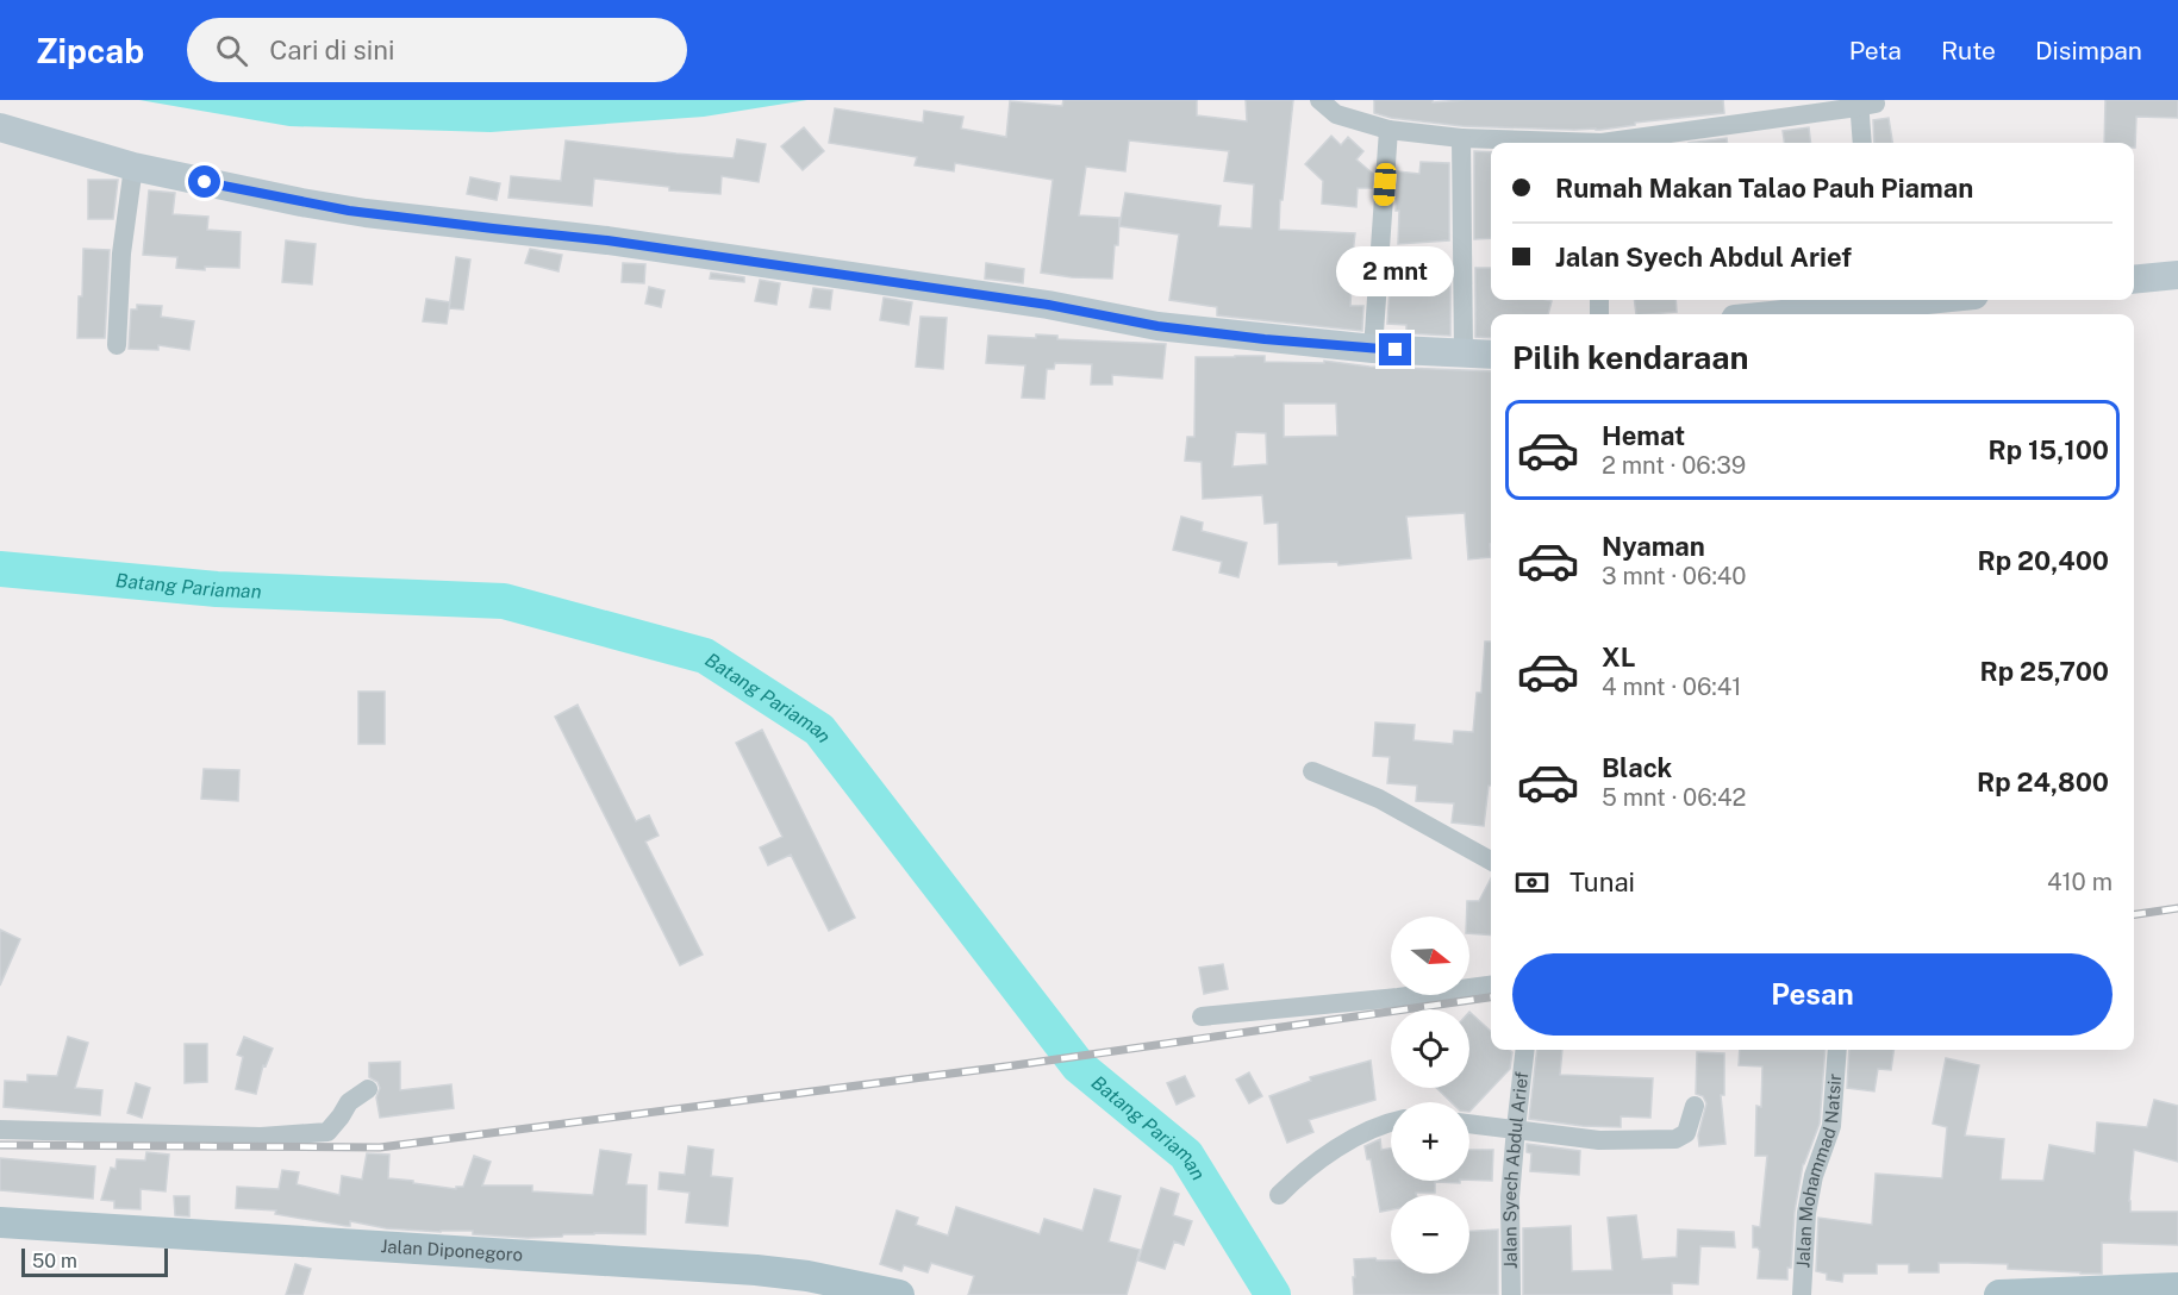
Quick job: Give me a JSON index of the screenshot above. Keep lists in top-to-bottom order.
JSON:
{
  "streets": {
    "main road": ["Jalan Diponegoro"],
    "street": ["Jalan Syech Abdul Arief", "Jalan Mohammad Natsir"]
  },
  "water": ["Batang Pariaman"],
  "scale_bar": "50 m",
  "north": "right",
  "page": {
    "header": "Zipcab",
    "search": "Cari di sini",
    "nav": ["Peta", "Rute", "Disimpan"],
    "banner": ["Rumah Makan Talao Pauh Piaman", "Jalan Syech Abdul Arief"],
    "bubble": "2 mnt",
    "heading": "Pilih kendaraan",
    "list": [
      {
        "name": "Hemat",
        "note": "2 mnt · 06:39",
        "value": "Rp 15,100"
      },
      {
        "name": "Nyaman",
        "note": "3 mnt · 06:40",
        "value": "Rp 20,400"
      },
      {
        "name": "XL",
        "note": "4 mnt · 06:41",
        "value": "Rp 25,700"
      },
      {
        "name": "Black",
        "note": "5 mnt · 06:42",
        "value": "Rp 24,800"
      }
    ],
    "pay": ["Tunai", "410 m"],
    "map_buttons": ["+", "−"],
    "buttons": "Pesan",
    "scale": "50 m"
  }
}
